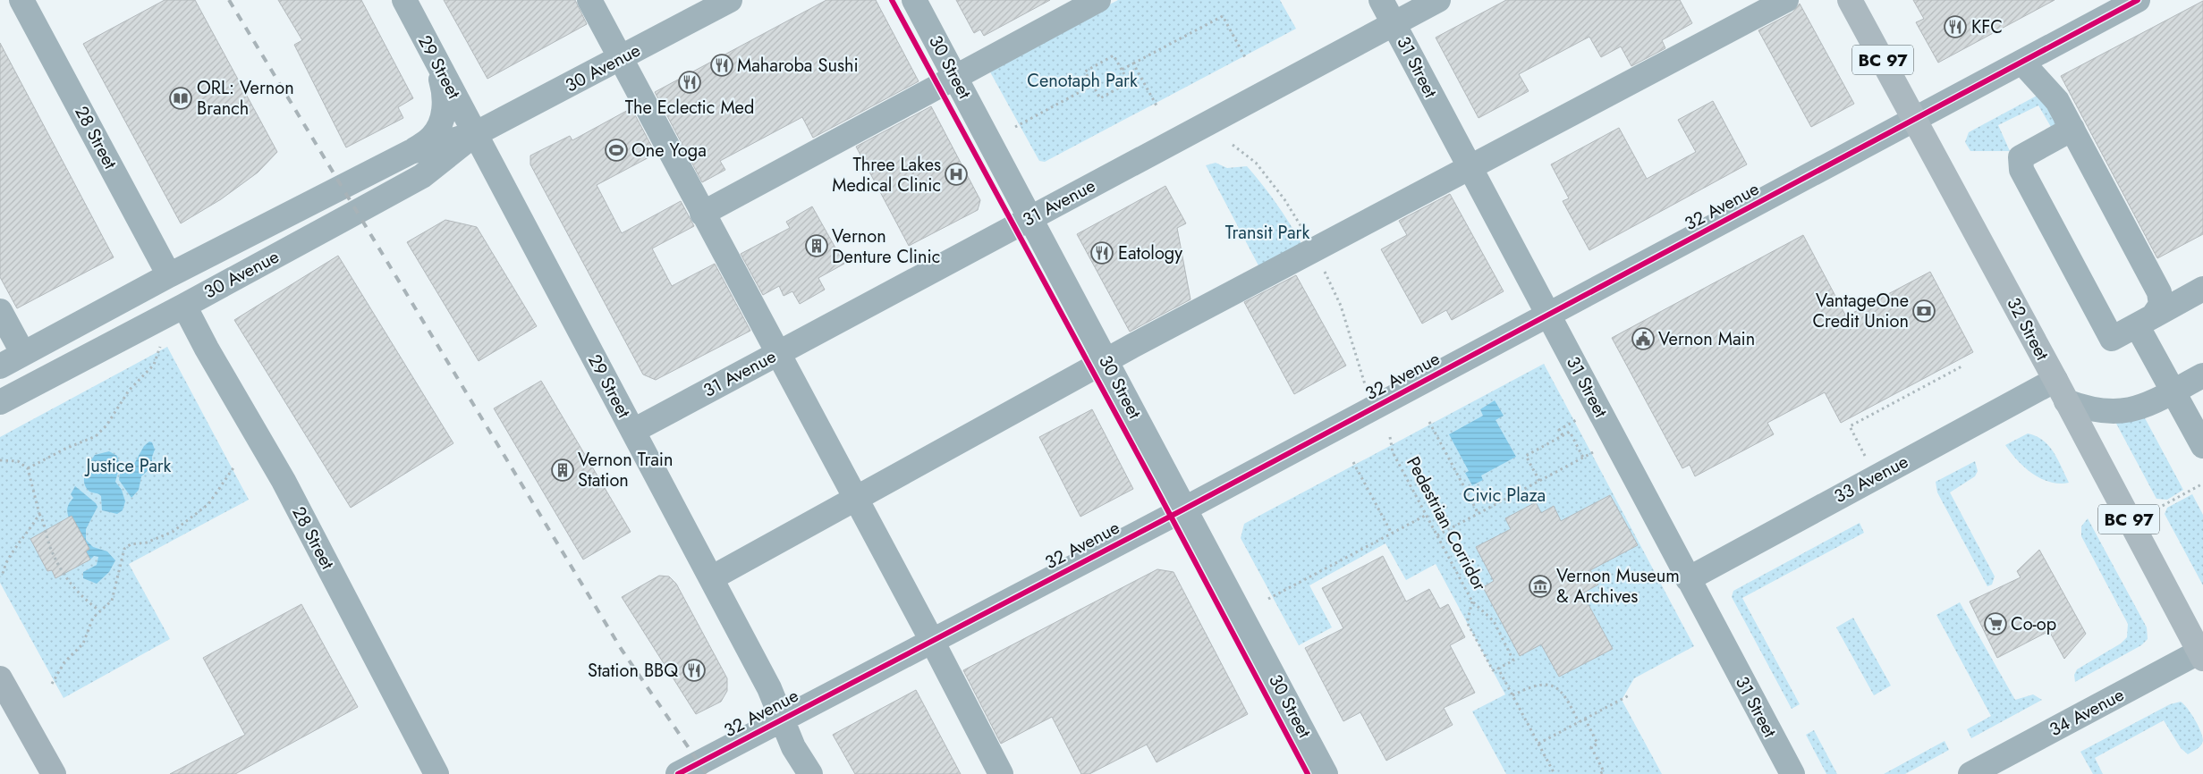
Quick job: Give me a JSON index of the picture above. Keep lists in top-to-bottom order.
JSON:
{
  "streets": {
    "highway": ["BC 97", "32 Street"],
    "street": [
      "29 Street",
      "30 Street",
      "31 Street",
      "30 Avenue",
      "28 Street",
      "31 Avenue",
      "32 Avenue",
      "33 Avenue",
      "34 Avenue"
    ],
    "path": ["Pedestrian Corridor"]
  },
  "crossings": [
    ["29 Street", "30 Avenue"],
    ["29 Street", "31 Avenue"],
    ["29 Street", "32 Avenue"],
    ["30 Street", "31 Avenue"],
    ["30 Street", "32 Avenue"],
    ["31 Street", "31 Avenue"],
    ["31 Street", "32 Avenue"],
    ["31 Street", "33 Avenue"],
    ["30 Avenue", "28 Street"],
    ["32 Avenue", "32 Street"],
    ["32 Street", "33 Avenue"],
    ["32 Street", "34 Avenue"]
  ],
  "parks": [
    "Cenotaph Park",
    "Transit Park",
    "Justice Park",
    "Civic Plaza"
  ],
  "places": {
    "restaurant": [
      "KFC",
      "Maharoba Sushi",
      "The Eclectic Med",
      "Eatology",
      "Station BBQ"
    ],
    "library": ["ORL: Vernon Branch"],
    "sports": ["One Yoga"],
    "hospital": ["Three Lakes Medical Clinic"],
    "building": ["Vernon Denture Clinic", "Vernon Train Station"],
    "bank": ["VantageOne Credit Union"],
    "public building": ["Vernon Main"],
    "museum": ["Vernon Museum & Archives"],
    "supermarket": ["Co-op"]
  }
}
